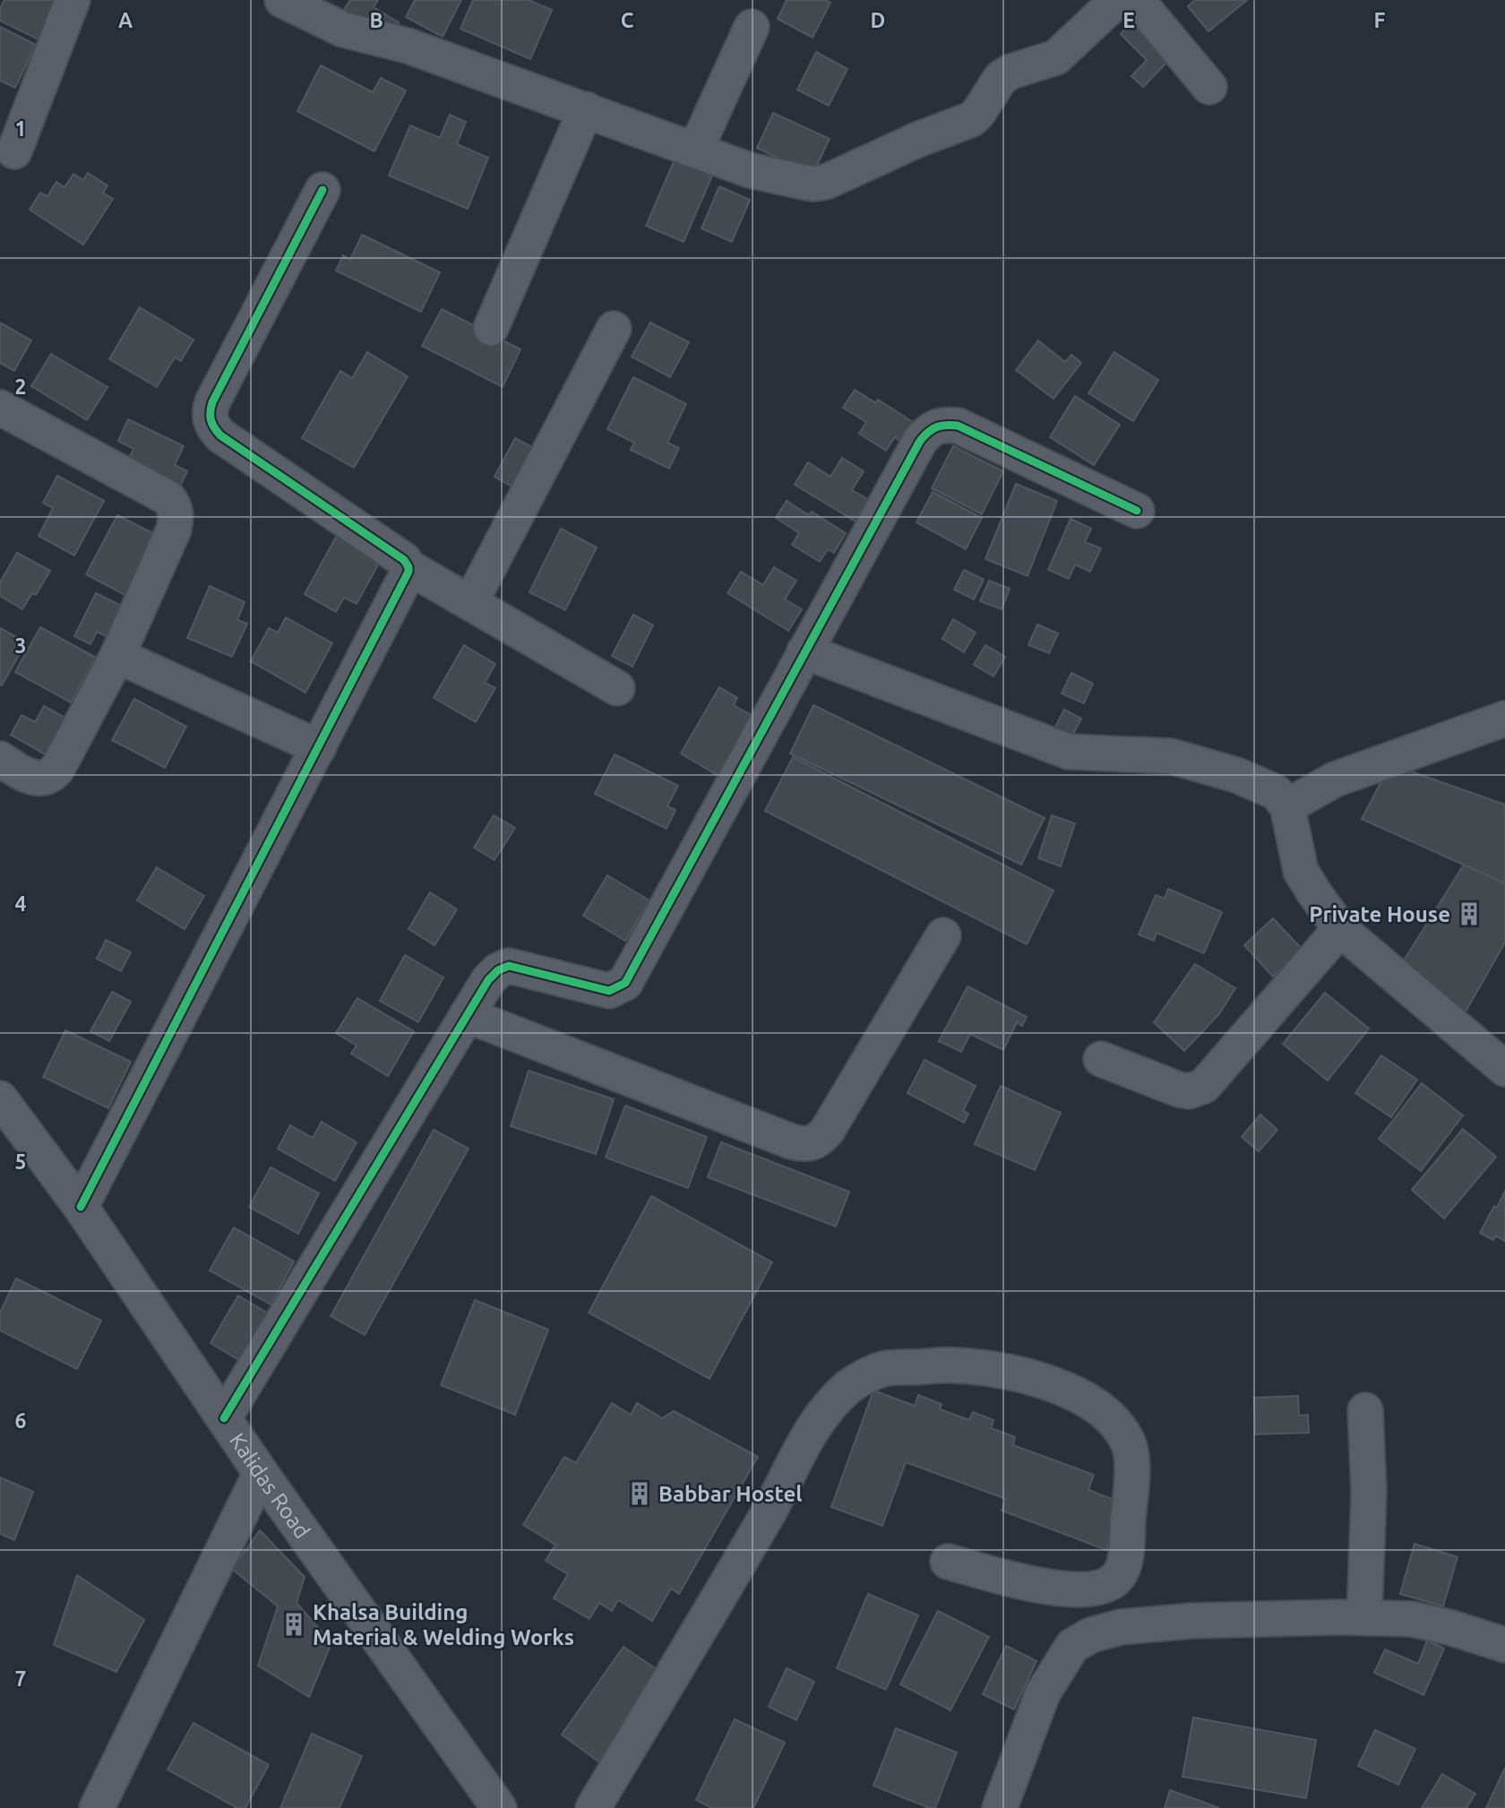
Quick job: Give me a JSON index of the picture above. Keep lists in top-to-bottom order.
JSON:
{
  "streets": {
    "street": ["Kalidas Road"]
  },
  "places": {
    "building": ["Private House", "Babbar Hostel", "Khalsa Building Material & Welding Works"]
  },
  "grid": {
    "columns": [
      "A",
      "B",
      "C",
      "D",
      "E",
      "F"
    ],
    "rows": [
      "1",
      "2",
      "3",
      "4",
      "5",
      "6",
      "7"
    ]
  }
}
